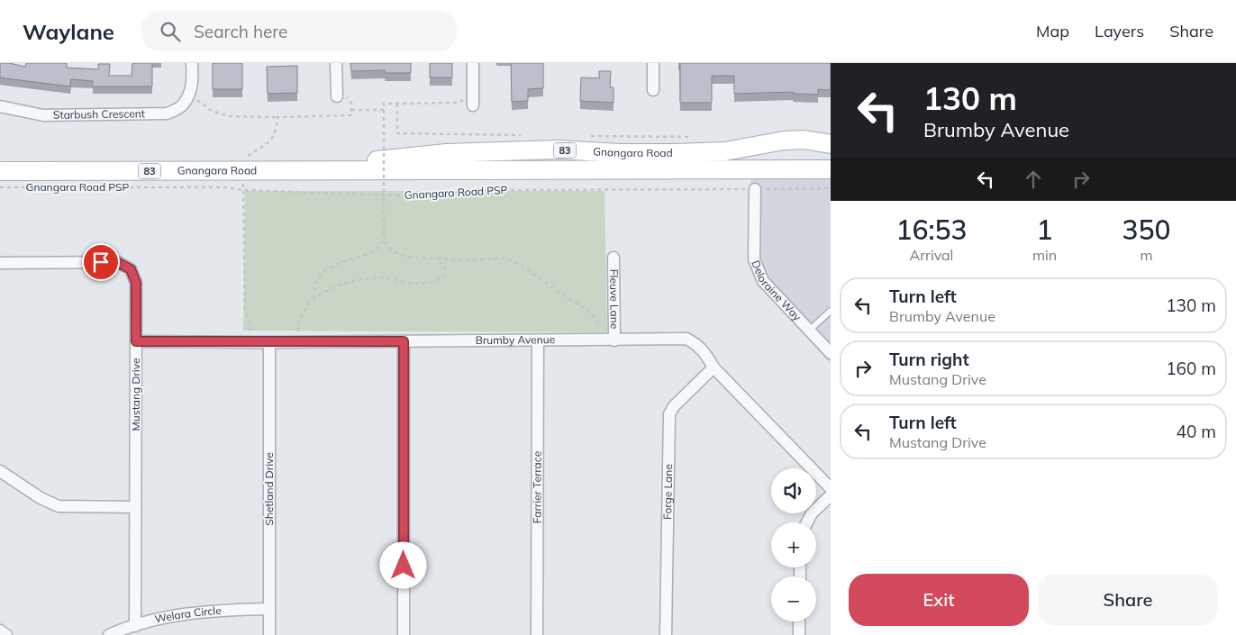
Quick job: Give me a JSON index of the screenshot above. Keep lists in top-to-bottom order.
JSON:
{
  "streets": {
    "main road": ["83", "Gnangara Road"],
    "street": [
      "Starbush Crescent",
      "Deloraine Way",
      "Fleuve Lane",
      "Brumby Avenue",
      "Mustang Drive",
      "Farrier Terrace",
      "Shetland Drive",
      "Forge Lane",
      "Welara Circle"
    ],
    "path": ["Gnangara Road PSP"]
  },
  "crossings": [
    ["Gnangara Road PSP", "Deloraine Way"],
    ["Fleuve Lane", "Brumby Avenue"],
    ["Brumby Avenue", "Mustang Drive"],
    ["Brumby Avenue", "Farrier Terrace"],
    ["Brumby Avenue", "Shetland Drive"],
    ["Brumby Avenue", "Forge Lane"],
    ["Mustang Drive", "Welara Circle"],
    ["Shetland Drive", "Welara Circle"]
  ],
  "page": {
    "header": "Waylane",
    "search": "Search here",
    "nav": ["Map", "Layers", "Share"],
    "turn": ["130 m", "Brumby Avenue"],
    "eta": [
      "16:53",
      "Arrival",
      "1",
      "min",
      "350",
      "m"
    ],
    "list": [
      {
        "name": "Turn left",
        "note": "Brumby Avenue",
        "value": "130 m"
      },
      {
        "name": "Turn right",
        "note": "Mustang Drive",
        "value": "160 m"
      },
      {
        "name": "Turn left",
        "note": "Mustang Drive",
        "value": "40 m"
      }
    ],
    "map_buttons": ["+", "−"],
    "buttons": ["Exit", "Share"]
  }
}
